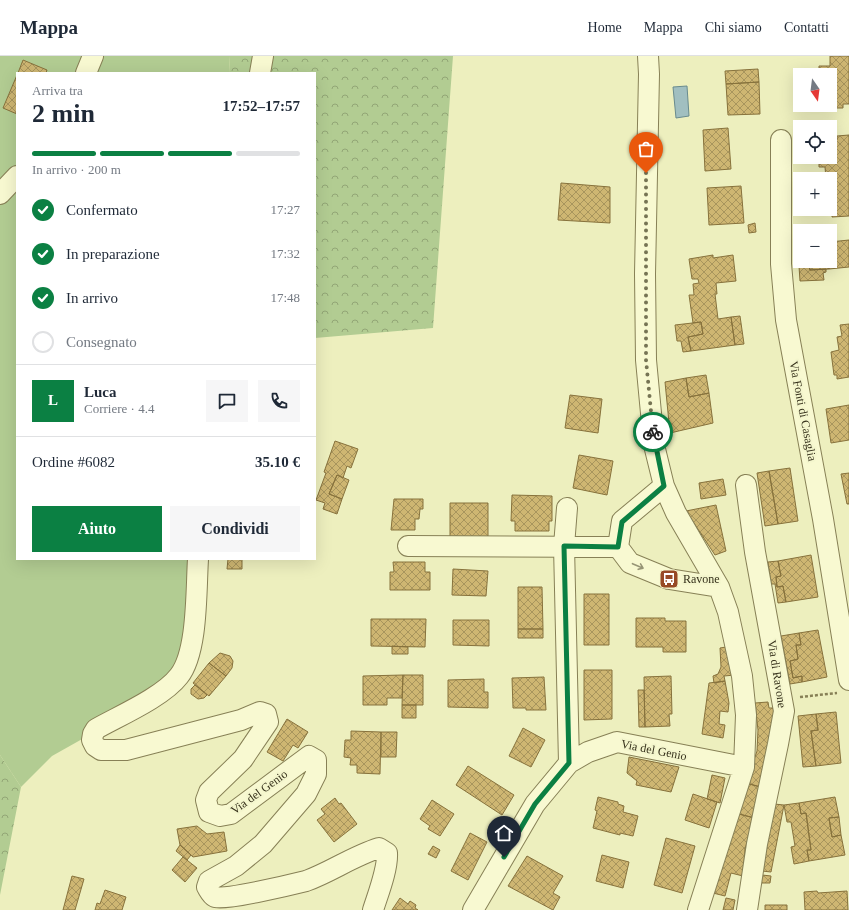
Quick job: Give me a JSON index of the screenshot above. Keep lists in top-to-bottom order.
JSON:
{
  "streets": {
    "street": ["Via Fonti di Casaglia", "Via di Ravone", "Via del Genio"]
  },
  "places": {
    "bus stop": ["Ravone"]
  },
  "north": "bottom",
  "page": {
    "header": "Mappa",
    "nav": [
      "Home",
      "Mappa",
      "Chi siamo",
      "Contatti"
    ],
    "map_buttons": ["+", "−"],
    "heading": ["2 min", "Arriva tra", "17:52–17:57"],
    "panel": [
      "Luca",
      "Corriere · 4.4",
      "Ordine #6082",
      "35.10 €"
    ],
    "bar": "In arrivo · 200 m",
    "list": [
      ["Confermato", "17:27"],
      ["In preparazione", "17:32"],
      ["In arrivo", "17:48"],
      "Consegnato"
    ],
    "round": "L",
    "buttons": ["Aiuto", "Condividi"]
  }
}
